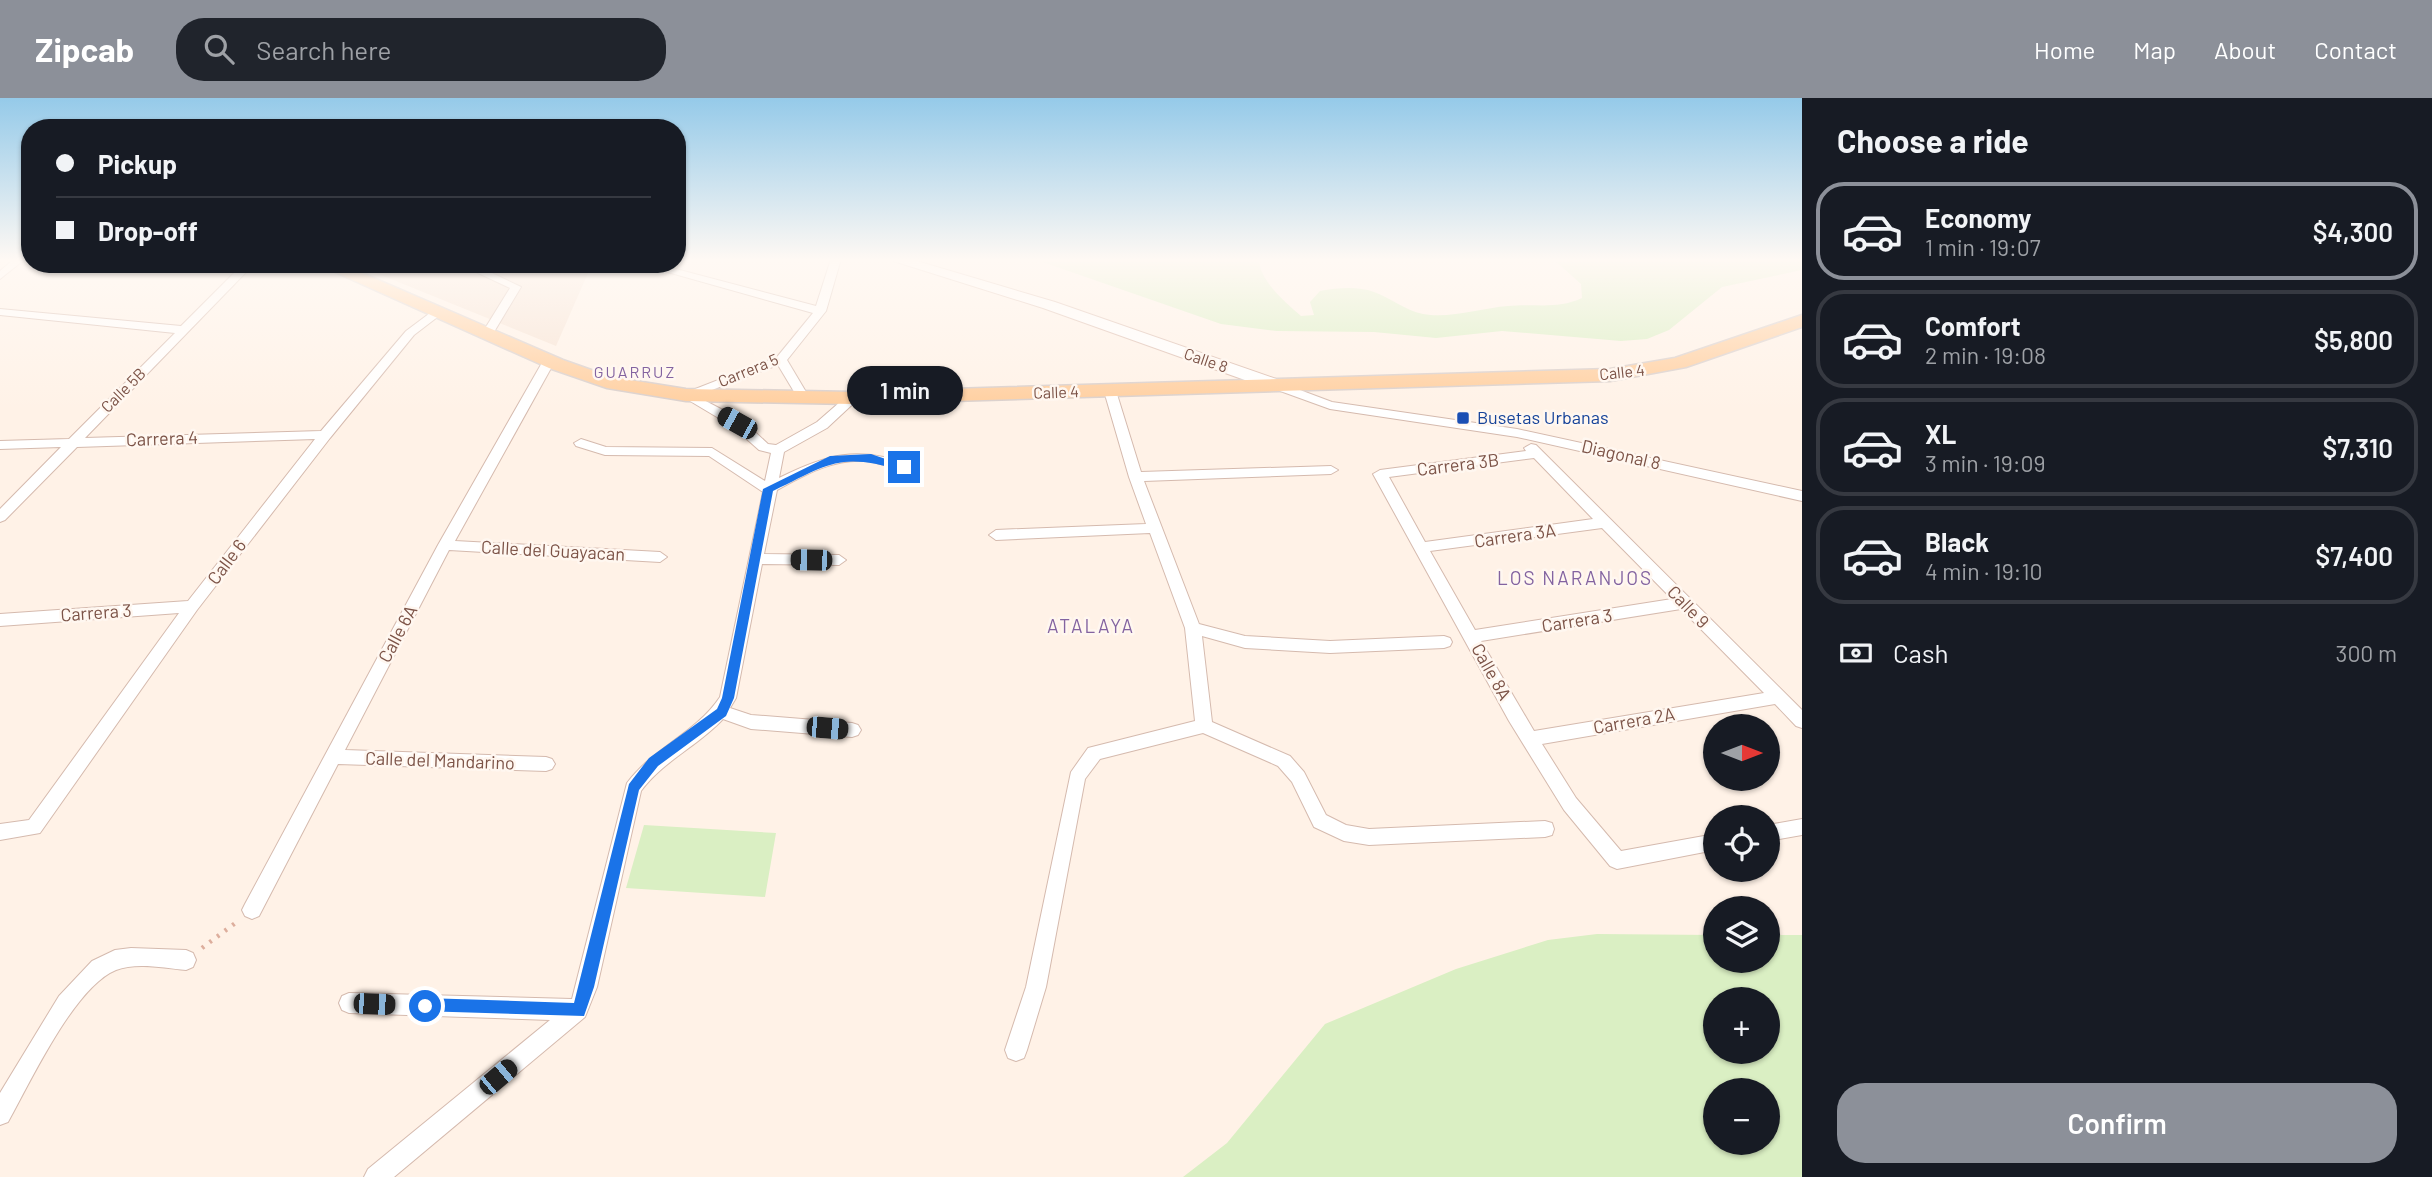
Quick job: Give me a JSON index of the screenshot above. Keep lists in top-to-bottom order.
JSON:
{
  "streets": {
    "main road": ["Calle 8", "Calle 4"],
    "street": [
      "Carrera 5",
      "Calle 5B",
      "Carrera 4",
      "Diagonal 8",
      "Carrera 3B",
      "Carrera 3A",
      "Calle del Guayacan",
      "Calle 6",
      "Calle 9",
      "Carrera 3",
      "Calle 6A",
      "Calle 8A",
      "Carrera 2A",
      "Calle del Mandarino"
    ]
  },
  "crossings": [
    ["Calle 8", "Calle 4"],
    ["Calle 8", "Diagonal 8"],
    ["Carrera 5", "Calle 4"],
    ["Calle 4", "Diagonal 8"],
    ["Calle 4", "Calle 6"],
    ["Calle 4", "Calle 6A"],
    ["Calle 5B", "Carrera 4"],
    ["Carrera 4", "Calle 6"],
    ["Diagonal 8", "Calle 9"],
    ["Carrera 3B", "Calle 9"],
    ["Carrera 3B", "Calle 8A"],
    ["Carrera 3A", "Calle 9"],
    ["Carrera 3A", "Calle 8A"],
    ["Calle del Guayacan", "Calle 6A"],
    ["Calle 6", "Carrera 3"],
    ["Calle 9", "Carrera 3"],
    ["Calle 9", "Carrera 2A"],
    ["Carrera 3", "Calle 8A"],
    ["Calle 6A", "Calle del Mandarino"],
    ["Calle 8A", "Carrera 2A"]
  ],
  "districts": ["GUARRUZ", "LOS NARANJOS", "ATALAYA"],
  "places": {
    "transit": ["Busetas Urbanas"]
  },
  "north": "right",
  "page": {
    "header": "Zipcab",
    "search": "Search here",
    "nav": [
      "Home",
      "Map",
      "About",
      "Contact"
    ],
    "heading": "Choose a ride",
    "banner": ["Pickup", "Drop-off"],
    "list": [
      {
        "name": "Economy",
        "note": "1 min · 19:07",
        "value": "$4,300"
      },
      {
        "name": "Comfort",
        "note": "2 min · 19:08",
        "value": "$5,800"
      },
      {
        "name": "XL",
        "note": "3 min · 19:09",
        "value": "$7,310"
      },
      {
        "name": "Black",
        "note": "4 min · 19:10",
        "value": "$7,400"
      }
    ],
    "bubble": "1 min",
    "pay": ["Cash", "300 m"],
    "map_buttons": ["+", "−"],
    "buttons": "Confirm"
  }
}
